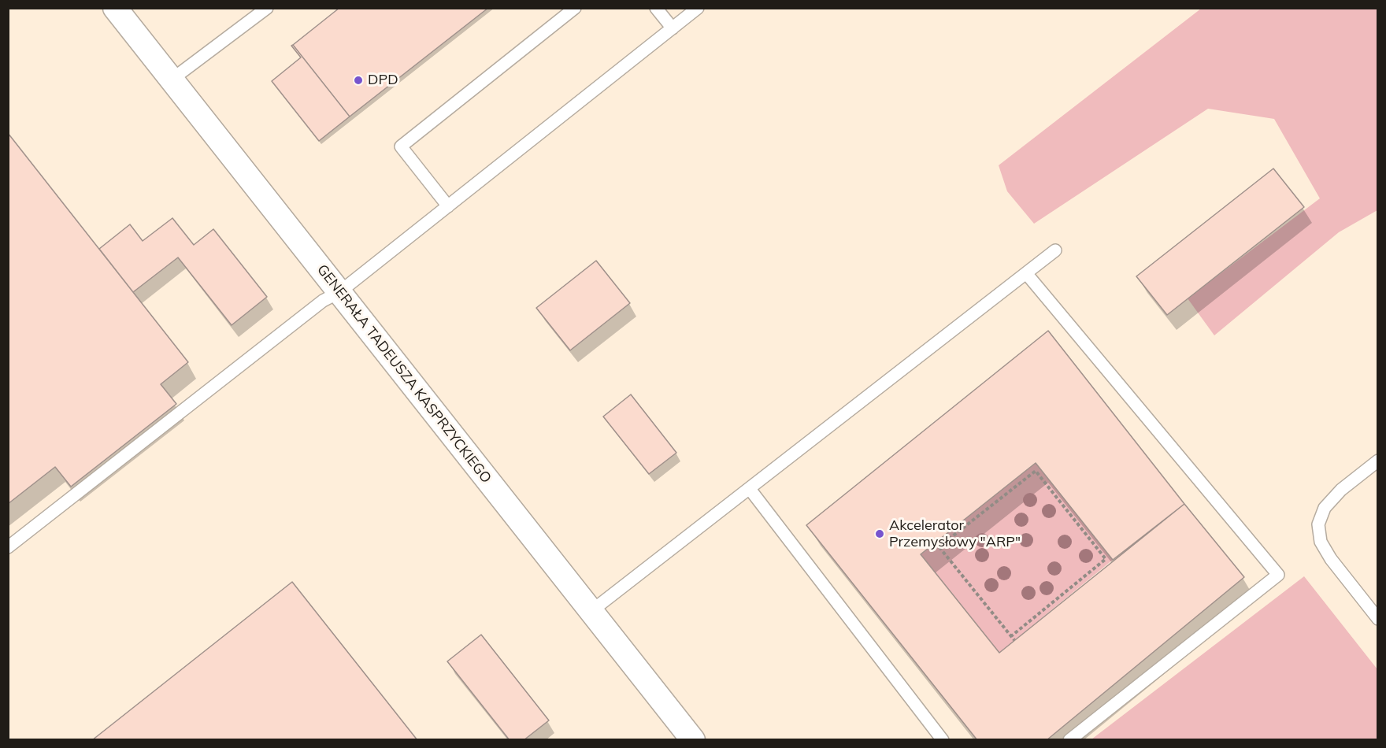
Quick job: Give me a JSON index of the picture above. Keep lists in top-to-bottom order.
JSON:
{
  "streets": {
    "street": ["GENERAŁA TADEUSZA KASPRZYCKIEGO"]
  },
  "places": ["DPD", "Akcelerator Przemysłowy \"ARP\""]
}
